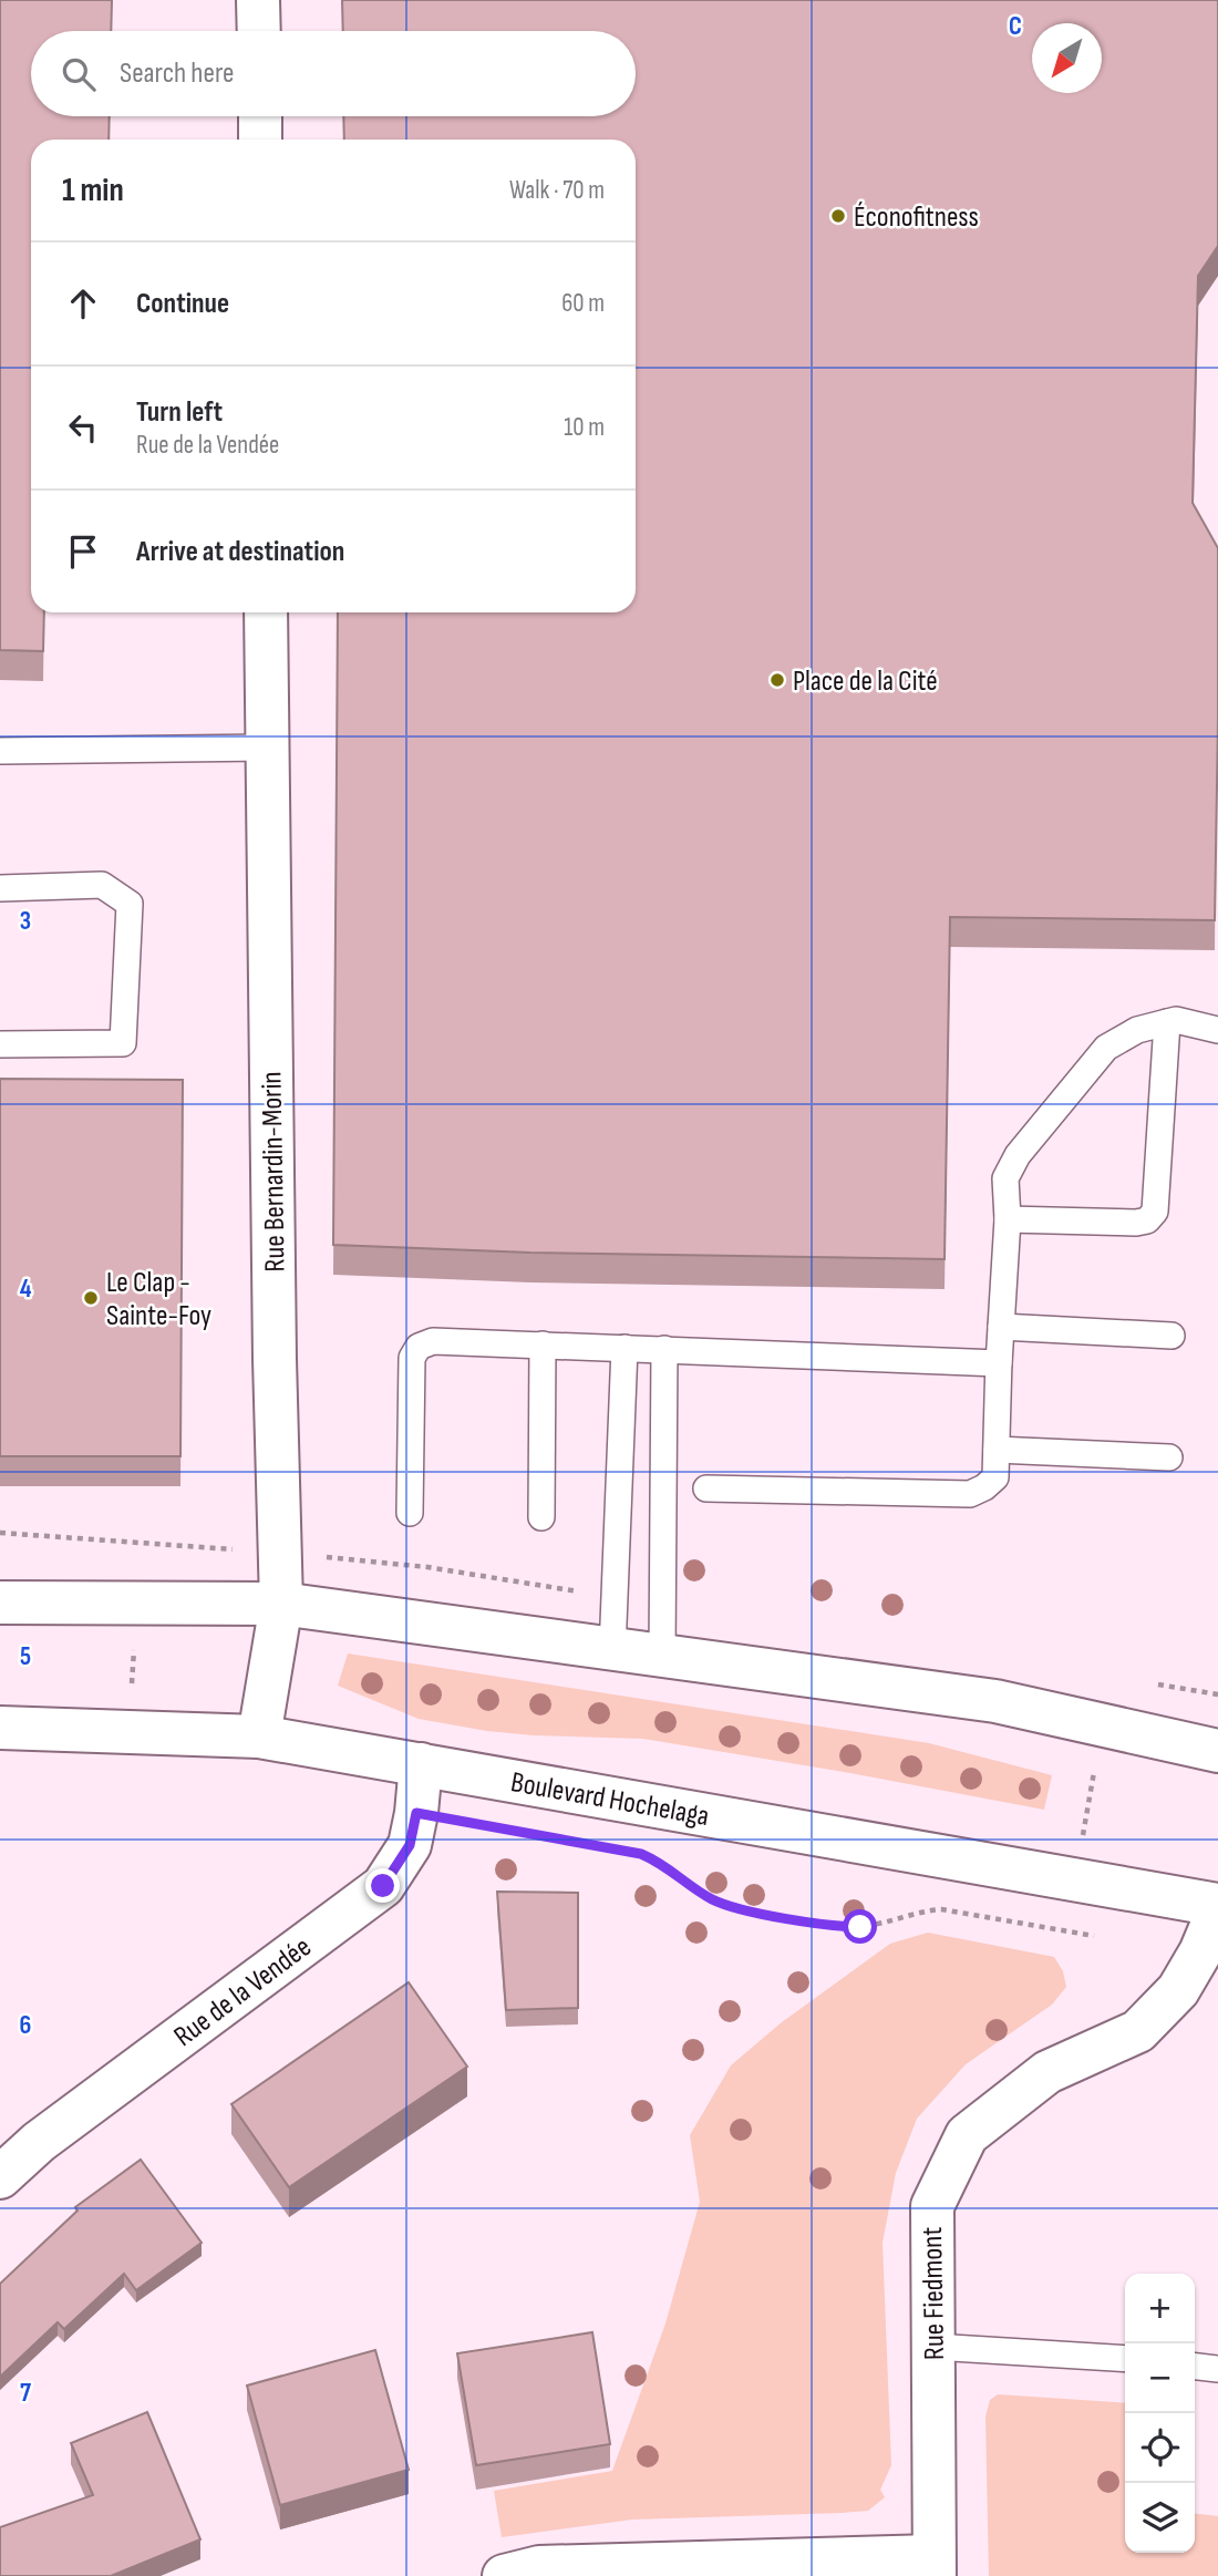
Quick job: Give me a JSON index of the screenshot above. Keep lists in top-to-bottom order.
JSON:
{
  "streets": {
    "street": [
      "Rue Bernardin-Morin",
      "Boulevard Hochelaga",
      "Rue de la Vendée",
      "Rue Fiedmont"
    ]
  },
  "crossings": [
    ["Rue Bernardin-Morin", "Boulevard Hochelaga"],
    ["Boulevard Hochelaga", "Rue de la Vendée"]
  ],
  "places": ["Éconofitness", "Place de la Cité", "Le Clap - Sainte-Foy"],
  "north": "bottom left",
  "page": {
    "search": "Search here",
    "heading": ["1 min", "Walk · 70 m"],
    "list": [
      ["Continue", "60 m"],
      ["Turn left", "Rue de la Vendée", "10 m"],
      "Arrive at destination"
    ],
    "map_buttons": ["+", "−"]
  },
  "grid": {
    "columns": ["C"],
    "rows": [
      "3",
      "4",
      "5",
      "6",
      "7"
    ]
  }
}
